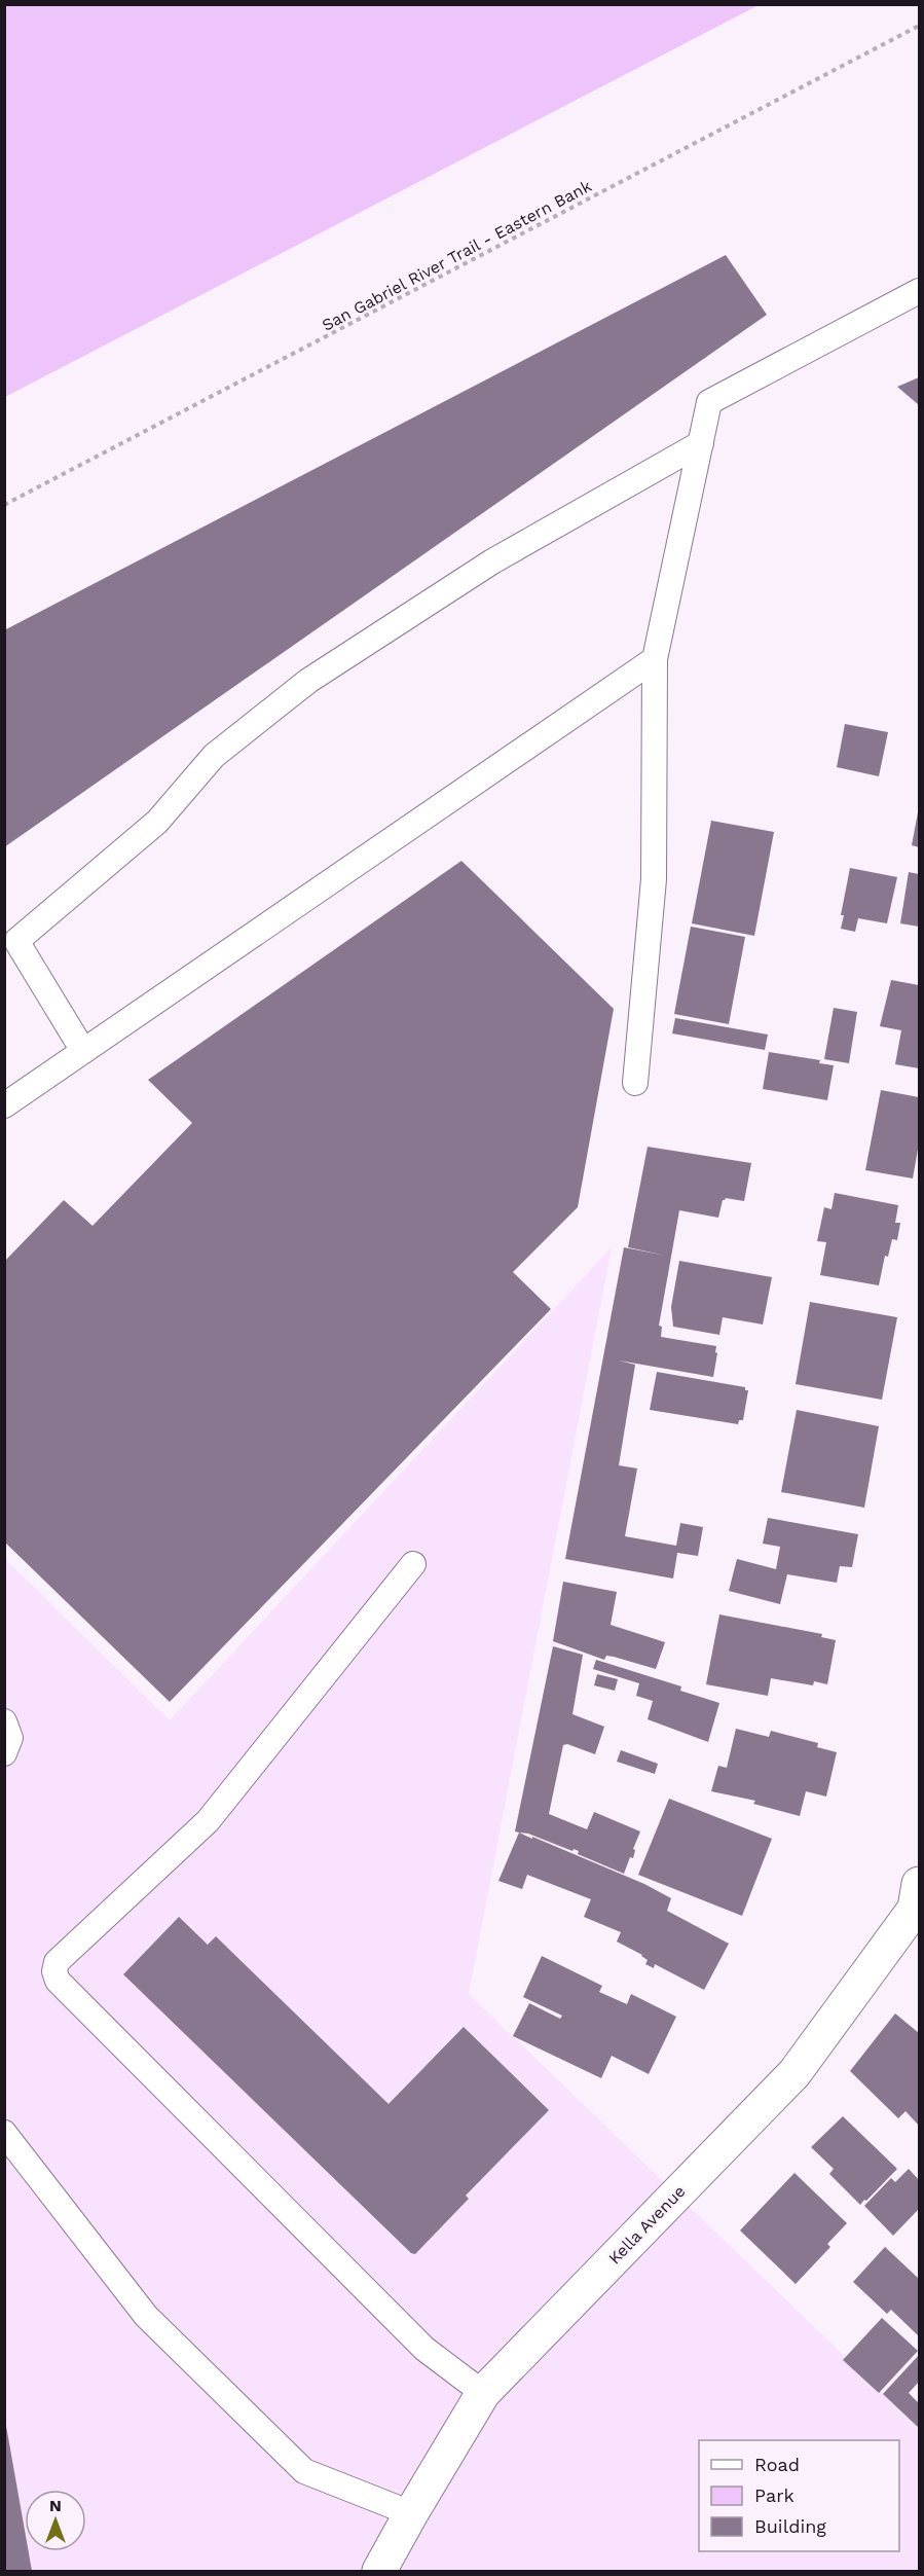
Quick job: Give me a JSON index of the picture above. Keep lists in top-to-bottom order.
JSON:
{
  "streets": {
    "street": ["Kella Avenue"],
    "path": ["San Gabriel River Trail - Eastern Bank"]
  },
  "legend": ["Road", "Park", "Building"],
  "north": "top"
}
